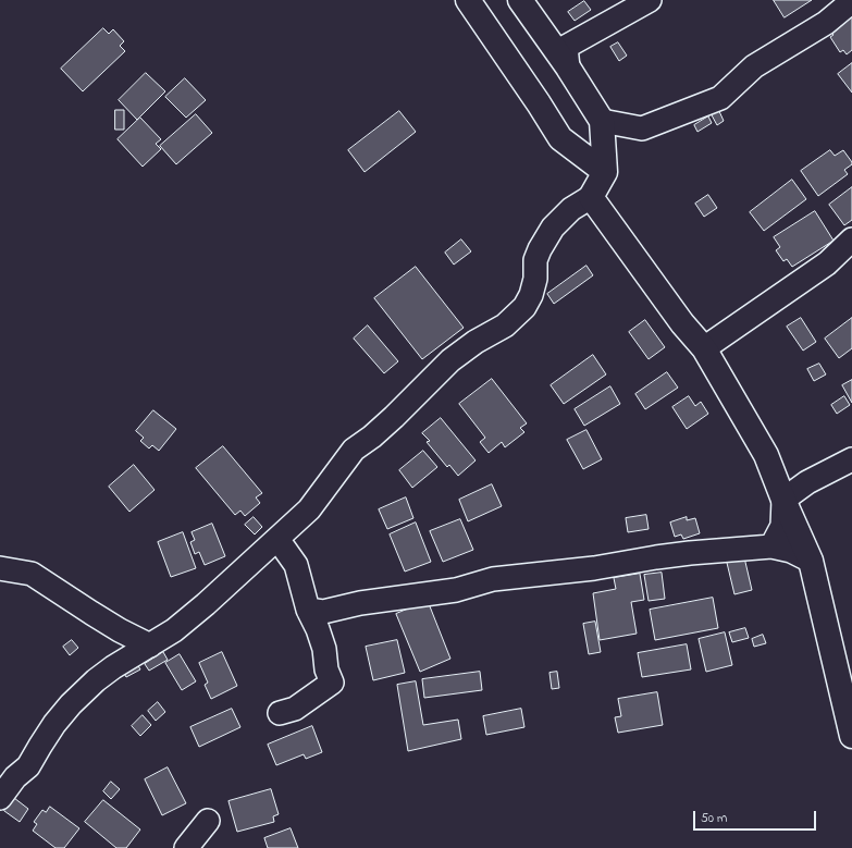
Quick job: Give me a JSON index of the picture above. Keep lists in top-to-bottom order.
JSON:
{
  "scale_bar": "50 m"
}
